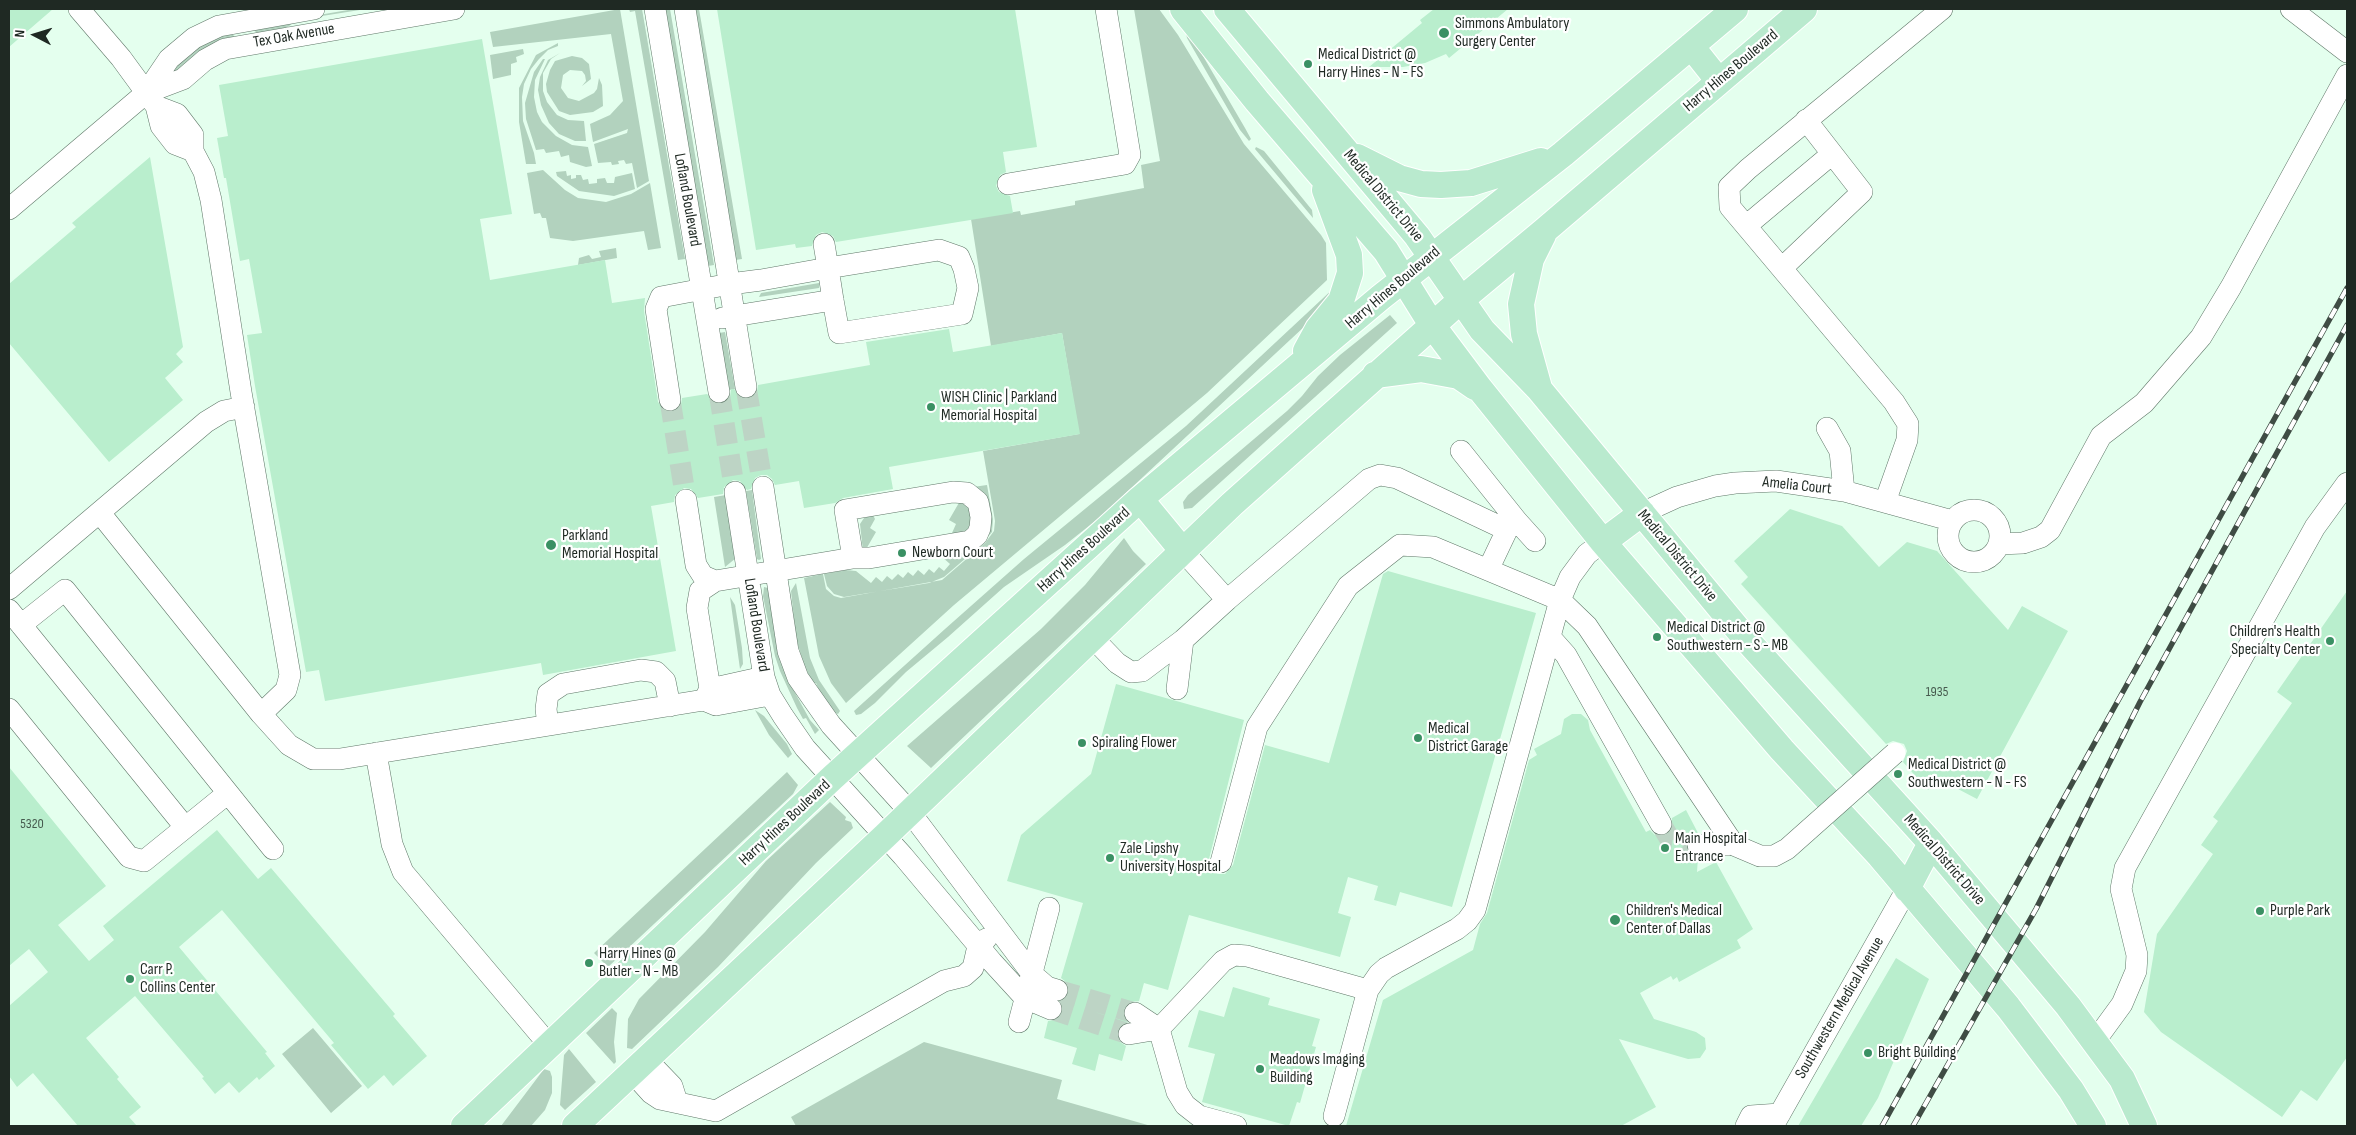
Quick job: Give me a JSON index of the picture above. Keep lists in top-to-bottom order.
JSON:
{
  "streets": {
    "main road": ["Harry Hines Boulevard", "Medical District Drive"],
    "street": [
      "Tex Oak Avenue",
      "Lofland Boulevard",
      "Amelia Court",
      "Southwestern Medical Avenue"
    ]
  },
  "crossings": [
    ["Harry Hines Boulevard", "Medical District Drive"],
    ["Harry Hines Boulevard", "Lofland Boulevard"],
    ["Medical District Drive", "Amelia Court"],
    ["Medical District Drive", "Southwestern Medical Avenue"]
  ],
  "places": [
    "Simmons Ambulatory Surgery Center",
    "Medical District @ Harry Hines - N - FS",
    "WISH Clinic | Parkland Memorial Hospital",
    "Parkland Memorial Hospital",
    "Newborn Court",
    "Medical District @ Southwestern - S - MB",
    "Children's Health Specialty Center",
    "Medical District Garage",
    "Spiraling Flower",
    "Medical District @ Southwestern - N - FS",
    "Main Hospital Entrance",
    "Zale Lipshy University Hospital",
    "Purple Park",
    "Children's Medical Center of Dallas",
    "Harry Hines @ Butler - N - MB",
    "Carr P. Collins Center",
    "Bright Building",
    "Meadows Imaging Building"
  ],
  "house_numbers": ["1935", "5320"],
  "north": "left"
}
